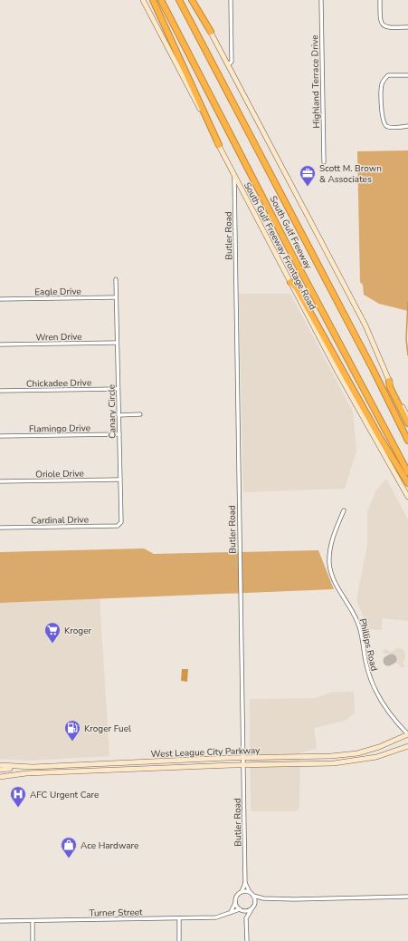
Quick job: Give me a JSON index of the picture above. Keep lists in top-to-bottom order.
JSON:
{
  "streets": {
    "highway": ["South Gulf Freeway"],
    "main road": ["South Gulf Freeway Frontage Road", "West League City Parkway"],
    "street": [
      "Highland Terrace Drive",
      "Butler Road",
      "Eagle Drive",
      "Wren Drive",
      "Chickadee Drive",
      "Canary Circle",
      "Flamingo Drive",
      "Oriole Drive",
      "Cardinal Drive",
      "Phillips Road",
      "Turner Street"
    ]
  },
  "crossings": [
    ["Butler Road", "South Gulf Freeway Frontage Road"],
    ["Butler Road", "West League City Parkway"],
    ["Butler Road", "Turner Street"],
    ["Eagle Drive", "Canary Circle"],
    ["Wren Drive", "Canary Circle"],
    ["Chickadee Drive", "Canary Circle"],
    ["Canary Circle", "Flamingo Drive"],
    ["Canary Circle", "Oriole Drive"],
    ["Canary Circle", "Cardinal Drive"],
    ["Phillips Road", "West League City Parkway"]
  ],
  "places": {
    "office": ["Scott M. Brown & Associates"],
    "supermarket": ["Kroger"],
    "fuel station": ["Kroger Fuel"],
    "hospital": ["AFC Urgent Care"],
    "shop": ["Ace Hardware"]
  }
}
